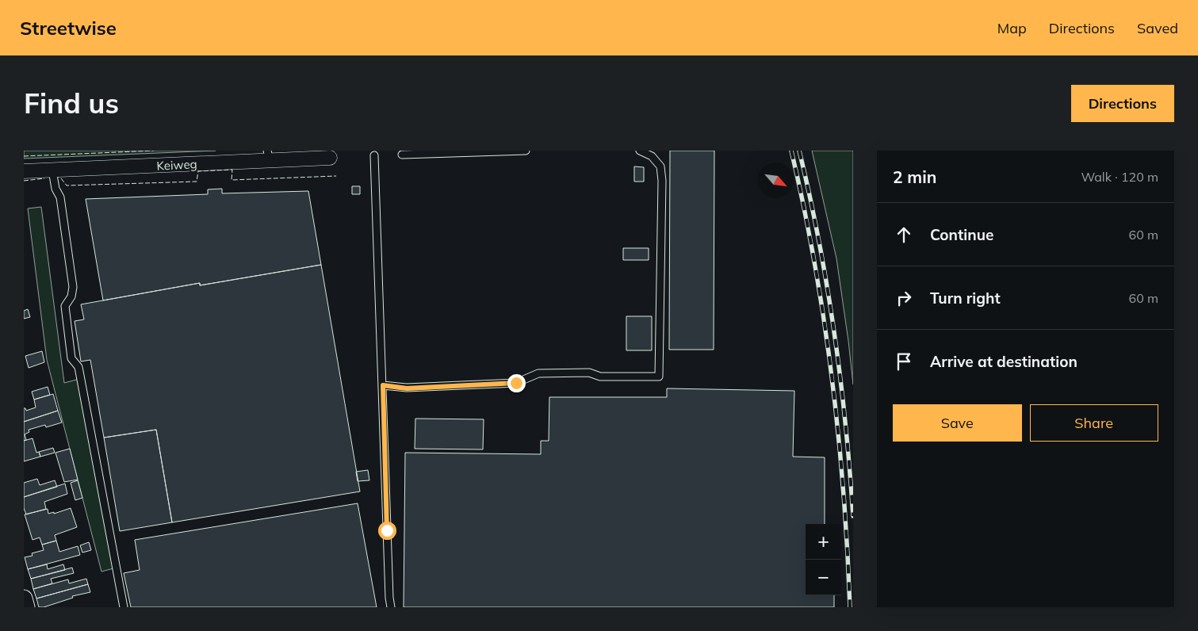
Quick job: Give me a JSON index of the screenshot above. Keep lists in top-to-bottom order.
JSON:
{
  "streets": {
    "street": ["Keiweg"]
  },
  "north": "bottom right",
  "page": {
    "header": "Streetwise",
    "nav": ["Map", "Directions", "Saved"],
    "buttons": [
      "Directions",
      ["Save", "Share"]
    ],
    "title": "Find us",
    "heading": ["2 min", "Walk · 120 m"],
    "list": [
      ["Continue", "60 m"],
      ["Turn right", "60 m"],
      "Arrive at destination"
    ],
    "map_buttons": ["+", "−"]
  }
}
